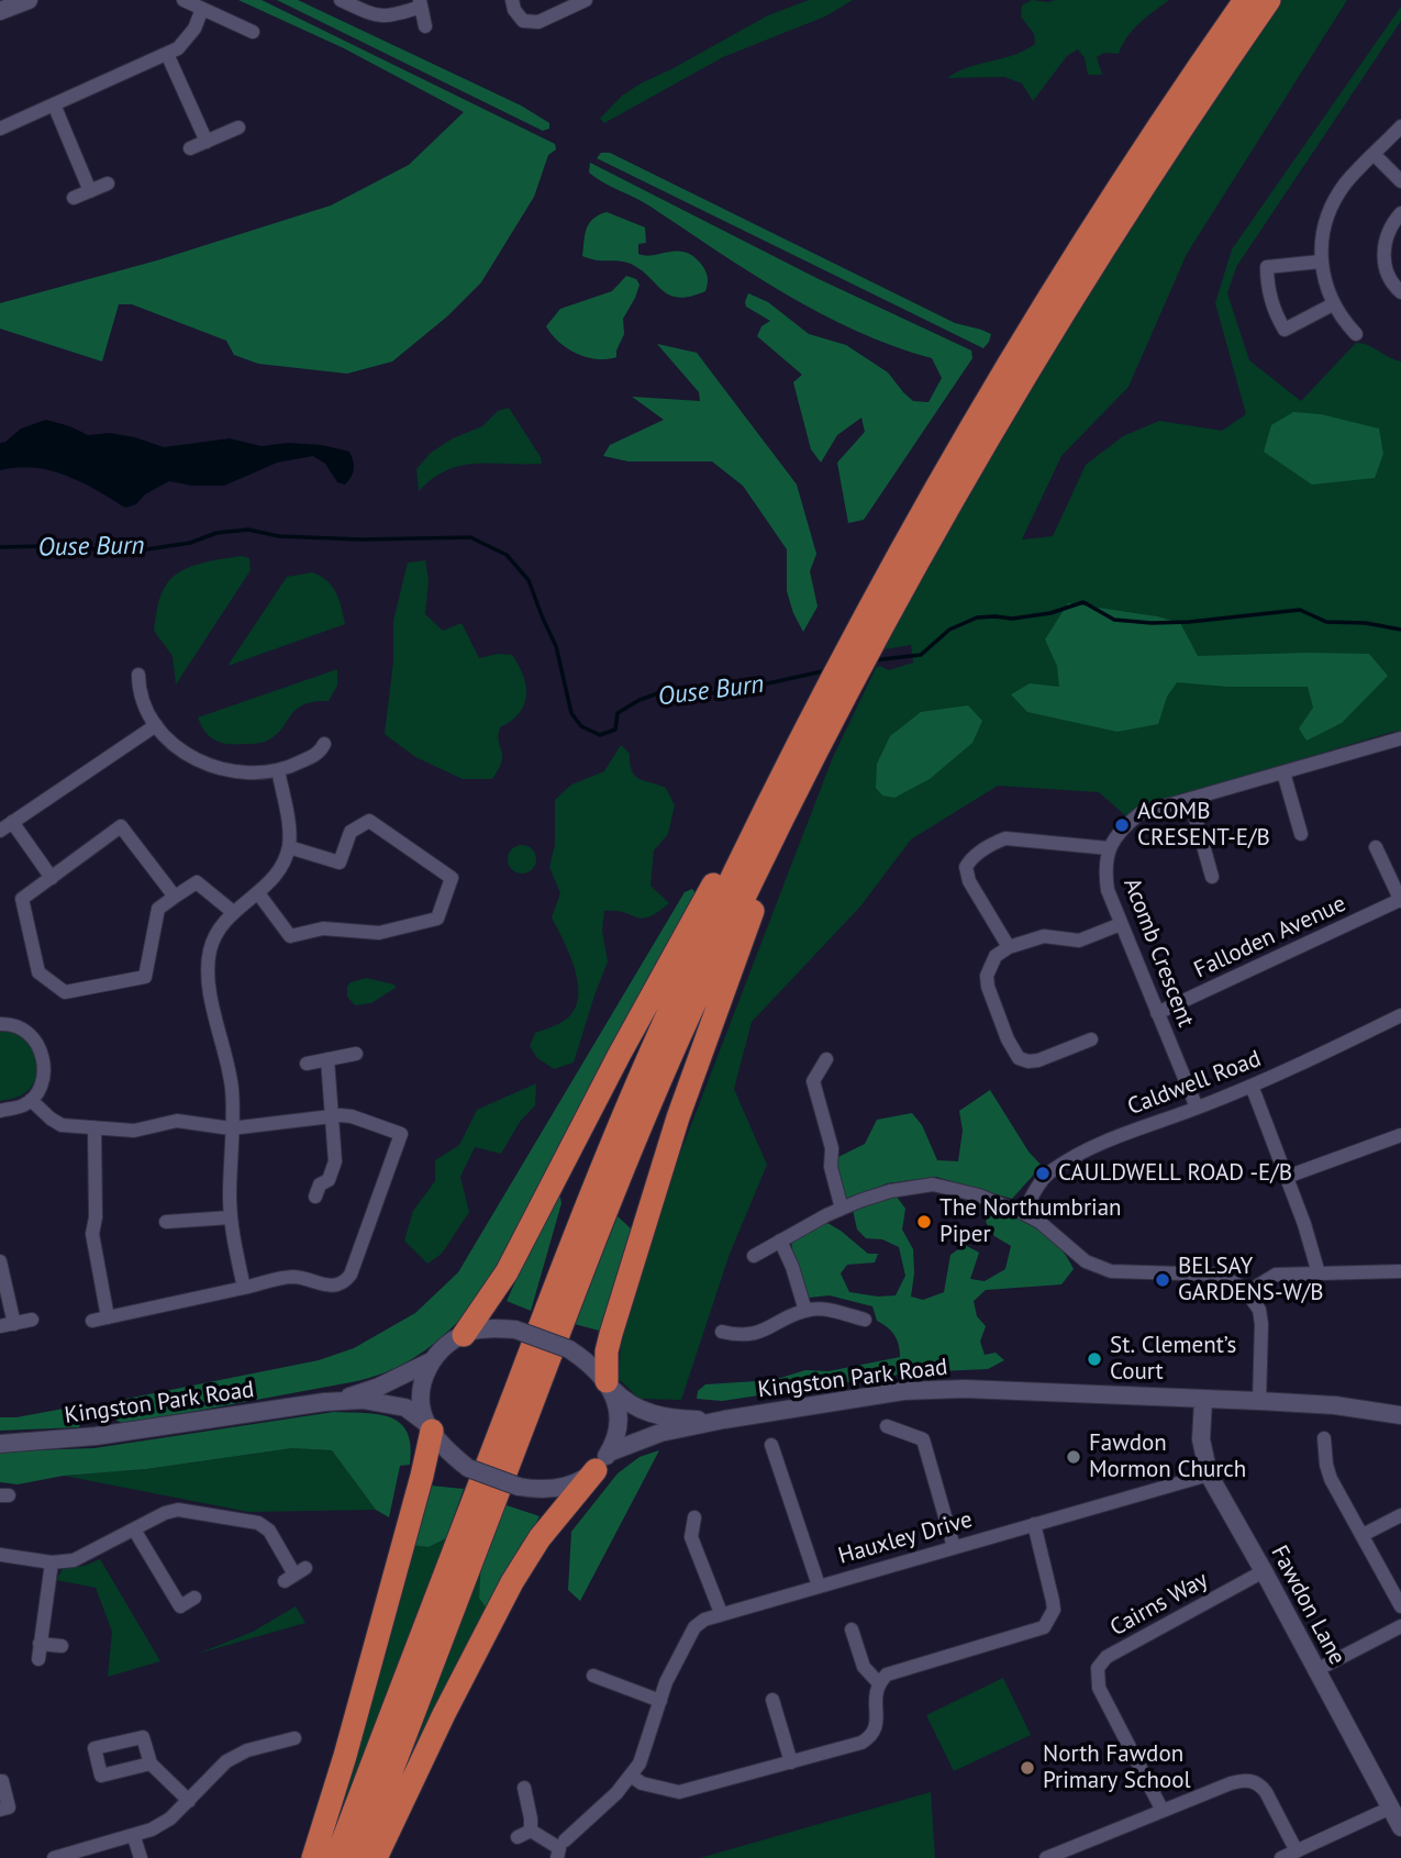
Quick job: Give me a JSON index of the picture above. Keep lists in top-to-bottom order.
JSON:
{
  "streets": {
    "street": [
      "Falloden Avenue",
      "Acomb Crescent",
      "Caldwell Road",
      "Kingston Park Road",
      "Hauxley Drive",
      "Cairns Way",
      "Fawdon Lane"
    ]
  },
  "crossings": [
    ["Falloden Avenue", "Acomb Crescent"],
    ["Acomb Crescent", "Caldwell Road"],
    ["Kingston Park Road", "Fawdon Lane"],
    ["Hauxley Drive", "Fawdon Lane"],
    ["Cairns Way", "Fawdon Lane"]
  ],
  "water": ["Ouse Burn"],
  "places": [
    "ACOMB CRESENT-E/B",
    "CAULDWELL ROAD -E/B",
    "The Northumbrian Piper",
    "BELSAY GARDENS-W/B",
    "St. Clement’s Court",
    "Fawdon Mormon Church",
    "North Fawdon Primary School"
  ]
}
